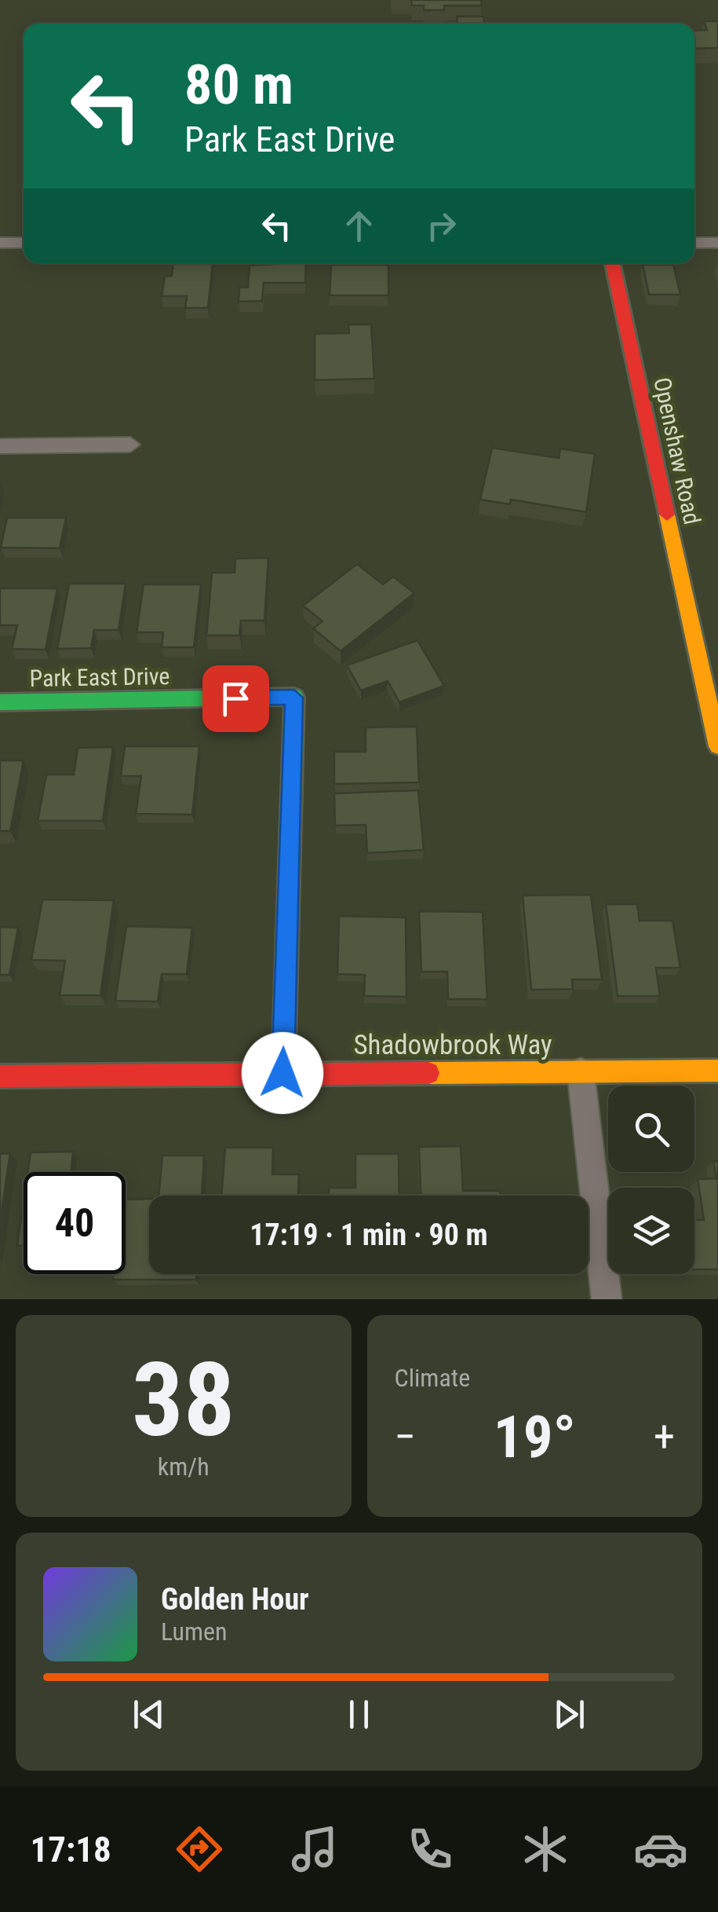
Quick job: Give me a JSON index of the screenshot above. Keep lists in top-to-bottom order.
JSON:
{
  "streets": {
    "street": ["Openshaw Road", "Park East Drive", "Shadowbrook Way"]
  },
  "crossings": [
    ["Park East Drive", "Shadowbrook Way"]
  ],
  "page": {
    "turn": ["80 m", "Park East Drive"],
    "limit": "40",
    "trip": "17:19 · 1 min · 90 m",
    "tile": [
      ["38", "km/h"],
      "Climate"
    ],
    "heat": ["−", "19°", "+"],
    "song": ["Golden Hour", "Lumen"],
    "tabs": "17:18"
  }
}
